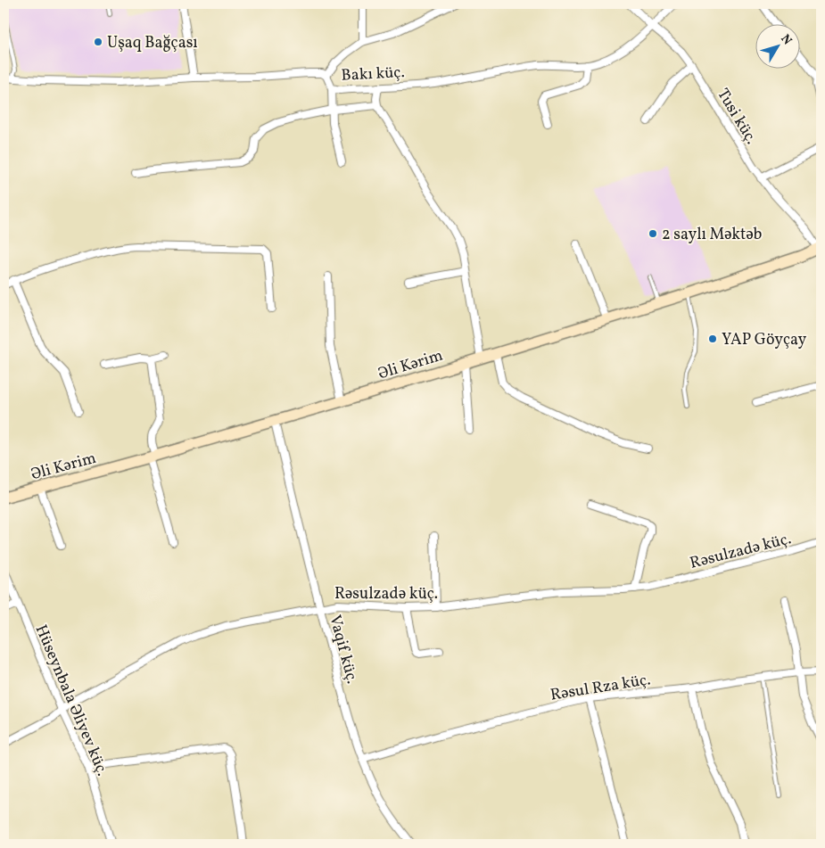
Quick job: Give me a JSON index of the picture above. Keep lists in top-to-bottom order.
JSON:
{
  "streets": {
    "main road": ["Əli Kərim"],
    "street": [
      "Bakı küç.",
      "Tusi küç.",
      "Rəsulzadə küç.",
      "Vaqif küç.",
      "Rəsul Rza küç.",
      "Hüseynbala Əliyev küç."
    ]
  },
  "crossings": [
    ["Bakı küç.", "Tusi küç."],
    ["Tusi küç.", "Əli Kərim"],
    ["Əli Kərim", "Vaqif küç."],
    ["Rəsulzadə küç.", "Vaqif küç."],
    ["Rəsulzadə küç.", "Hüseynbala Əliyev küç."],
    ["Vaqif küç.", "Rəsul Rza küç."]
  ],
  "places": ["Uşaq Bağçası", "2 saylı Məktəb", "YAP Göyçay"],
  "north": "top right"
}
